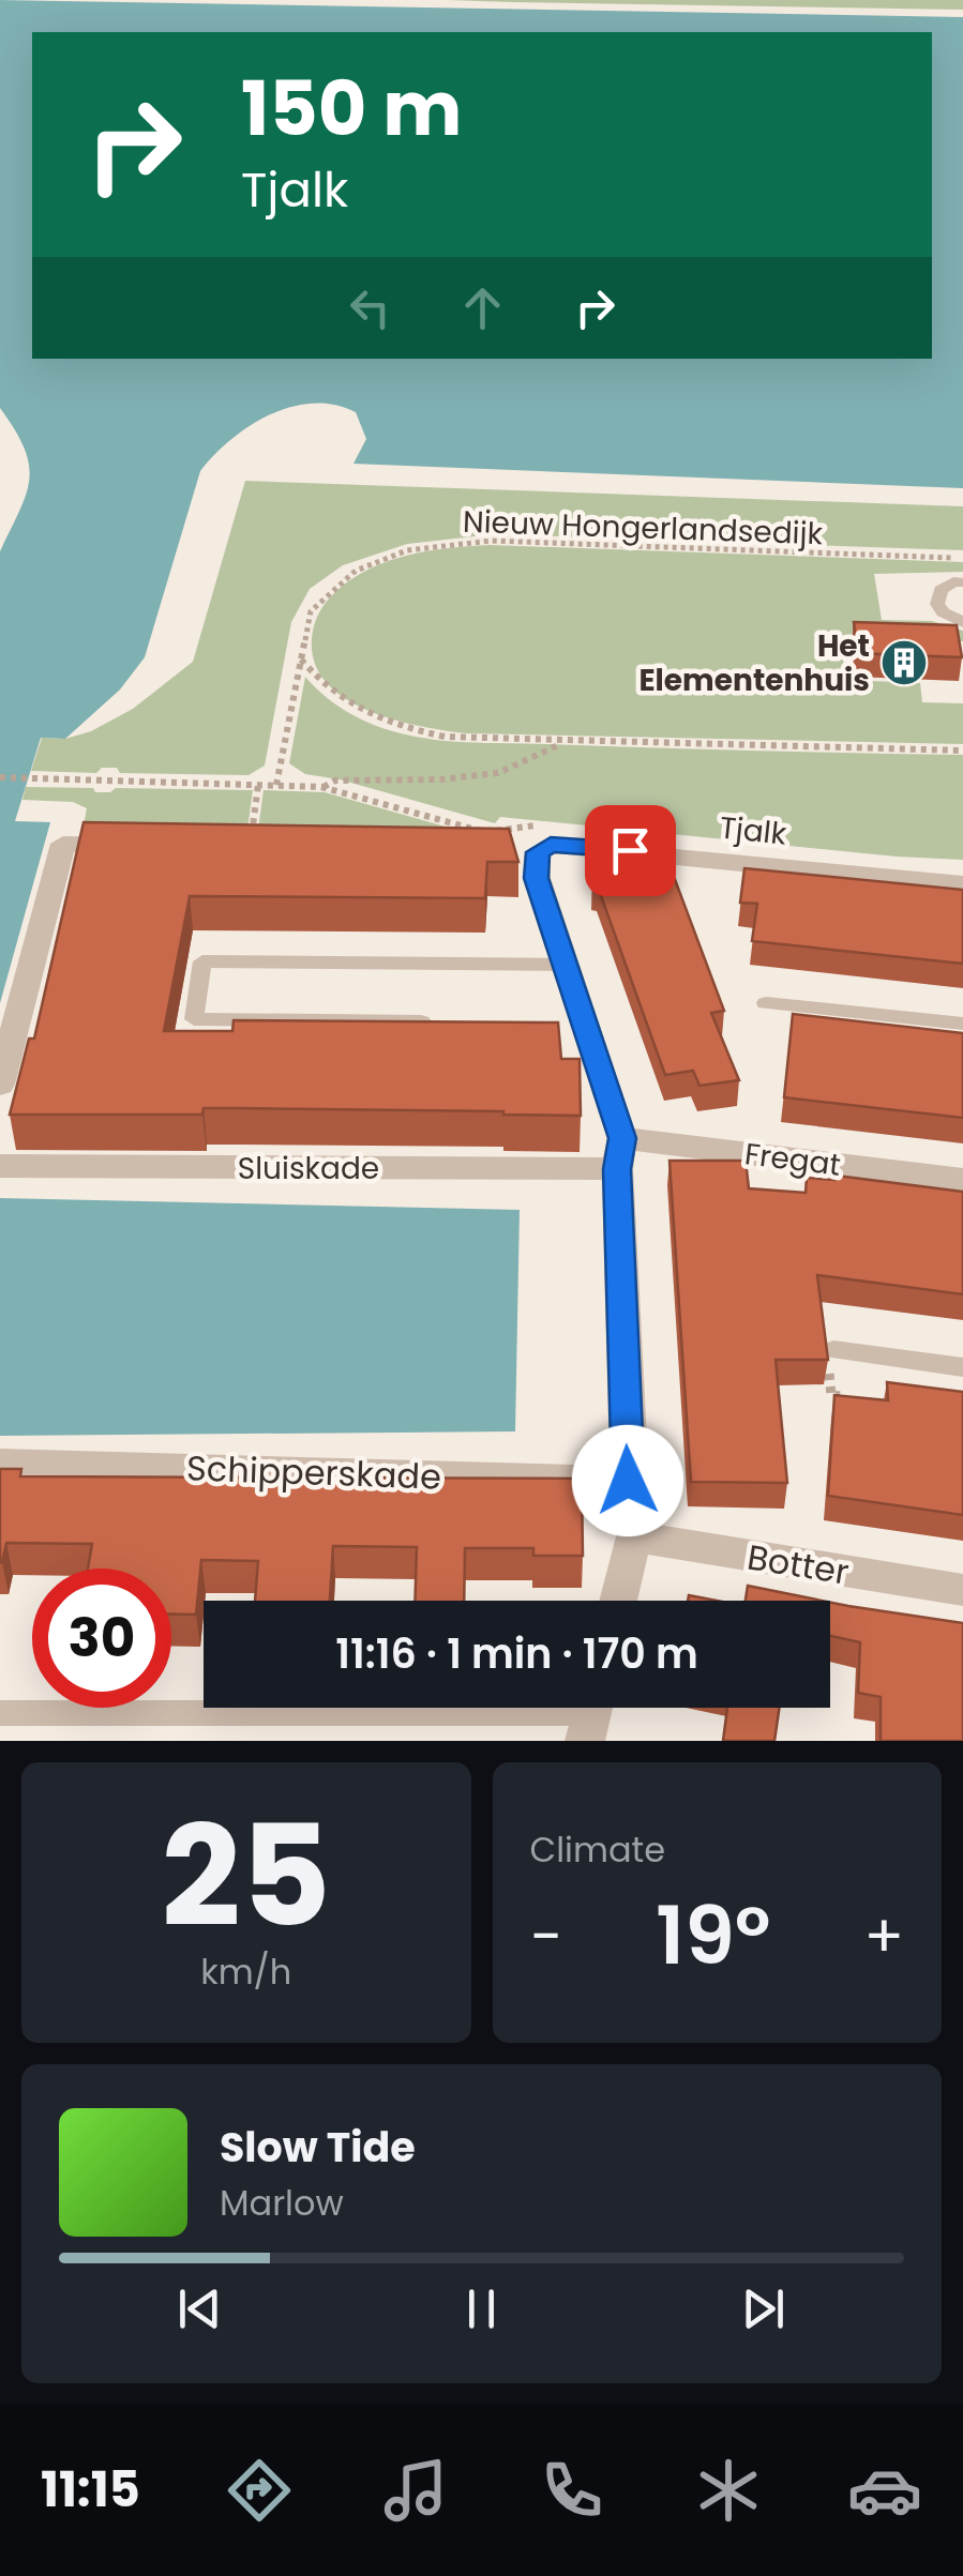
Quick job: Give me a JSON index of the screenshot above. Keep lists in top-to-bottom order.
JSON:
{
  "streets": {
    "street": [
      "Tjalk",
      "Fregat",
      "Sluiskade",
      "Schipperskade",
      "Botter"
    ],
    "path": ["Nieuw Hongerlandsedijk"]
  },
  "crossings": [
    ["Fregat", "Sluiskade"]
  ],
  "places": {
    "building": ["Het Elementenhuis"]
  },
  "page": {
    "turn": ["150 m", "Tjalk"],
    "limit": "30",
    "trip": "11:16 · 1 min · 170 m",
    "tile": [
      ["25", "km/h"],
      "Climate"
    ],
    "heat": ["−", "19°", "+"],
    "song": ["Slow Tide", "Marlow"],
    "tabs": "11:15"
  }
}
